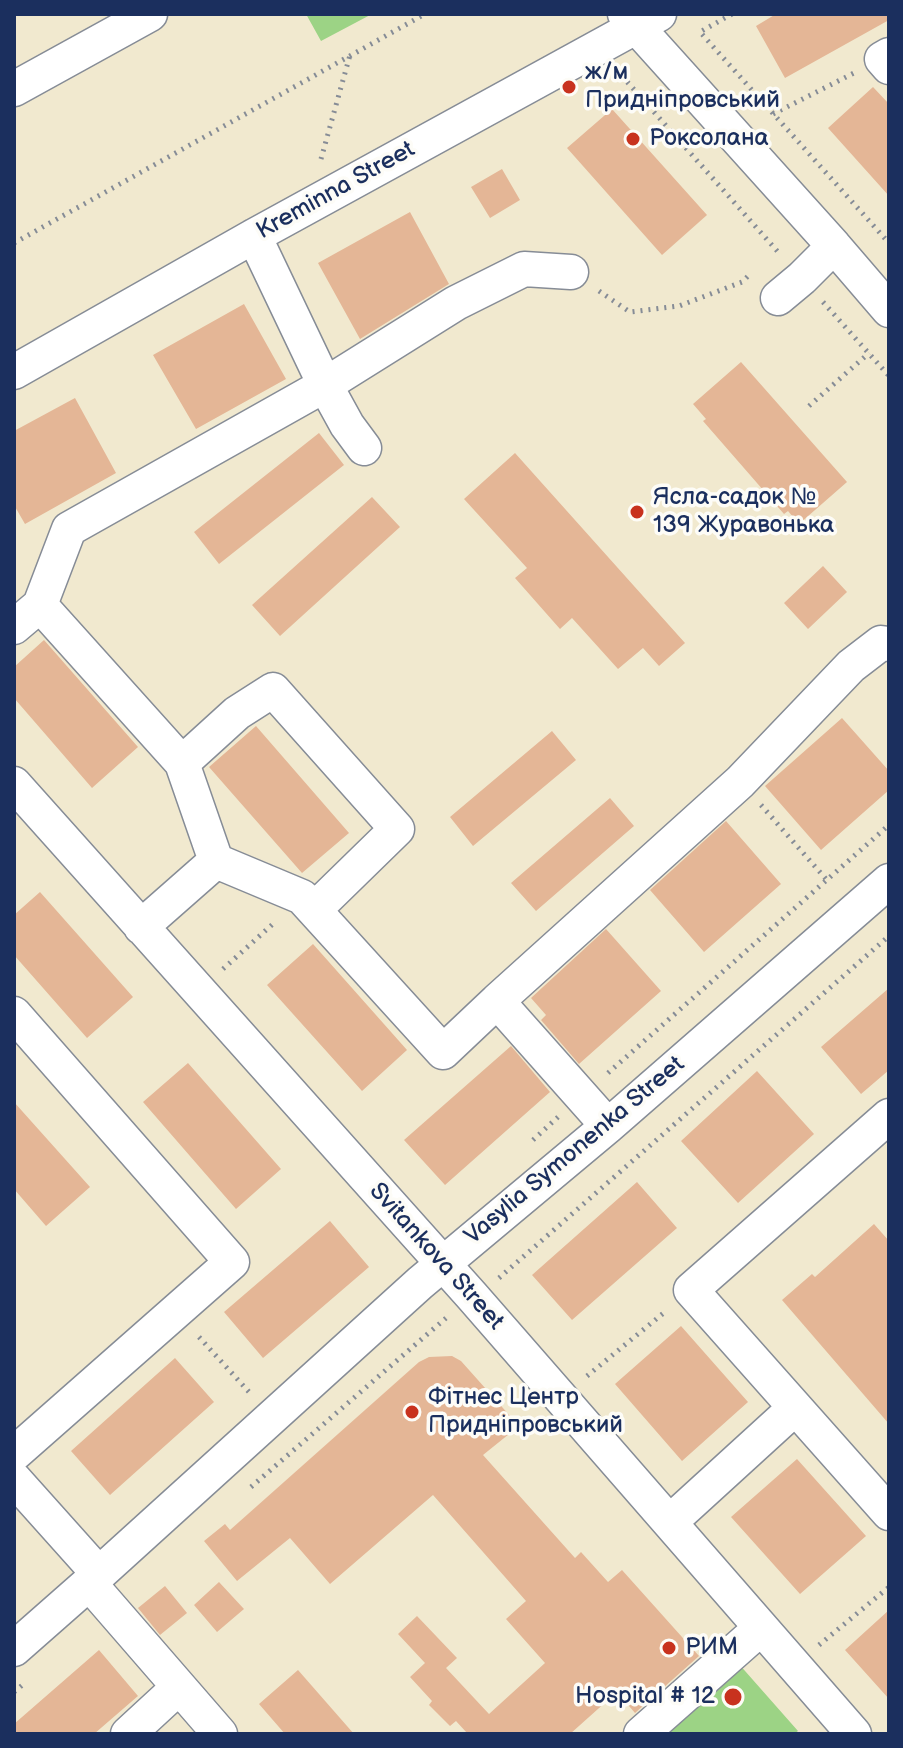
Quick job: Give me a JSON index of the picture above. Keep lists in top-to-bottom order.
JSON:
{
  "streets": {
    "street": ["Kreminna Street", "Vasylia Symonenka Street", "Svitankova Street"]
  },
  "crossings": [
    ["Vasylia Symonenka Street", "Svitankova Street"]
  ],
  "places": [
    "ж/м Придніпровський",
    "Роксолана",
    "Ясла-садок № 139 Журавонька",
    "Фітнес Центр Придніпровський",
    "РИМ",
    "Hospital # 12"
  ]
}
